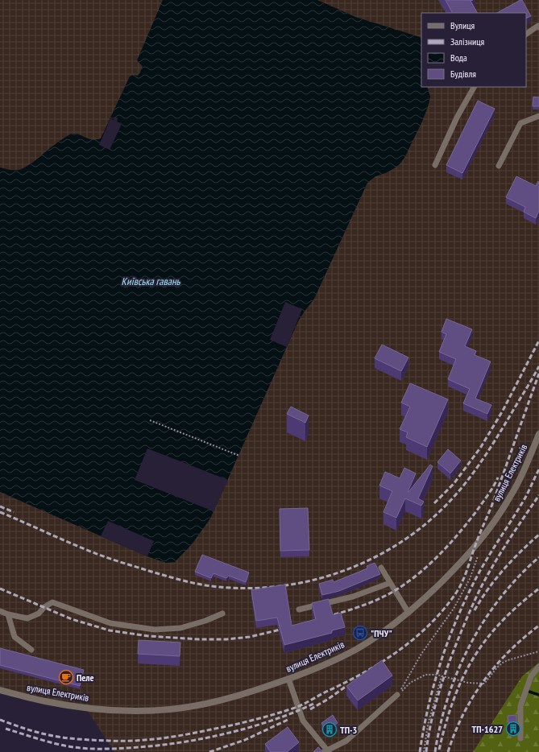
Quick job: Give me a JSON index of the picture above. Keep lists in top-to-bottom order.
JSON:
{
  "streets": {
    "street": ["вулиця Електриків"]
  },
  "water": ["Київська гавань"],
  "places": {
    "bus stop": ["\"ПЧУ\""],
    "cafe": ["Пеле"],
    "building": ["ТП-1627", "ТП-3"]
  },
  "legend": [
    "Вулиця",
    "Залізниця",
    "Вода",
    "Будівля"
  ]
}
